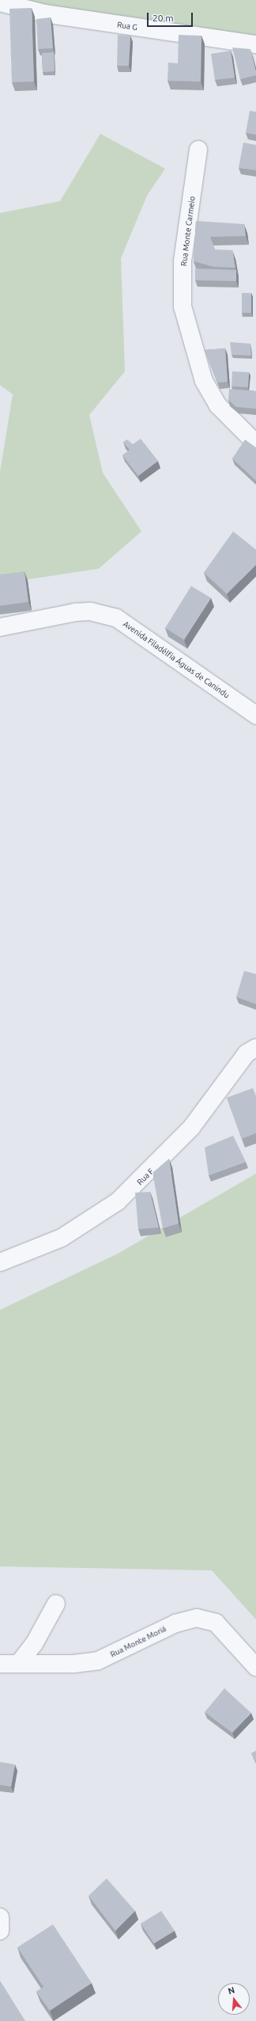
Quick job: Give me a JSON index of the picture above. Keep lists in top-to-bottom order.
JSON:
{
  "streets": {
    "street": [
      "Rua G",
      "Rua Monte Carmeio",
      "Avenida Filadélfia Águas de Canindu",
      "Rua F",
      "Rua Monte Moriá"
    ]
  },
  "scale_bar": "20 m",
  "north": "top"
}
